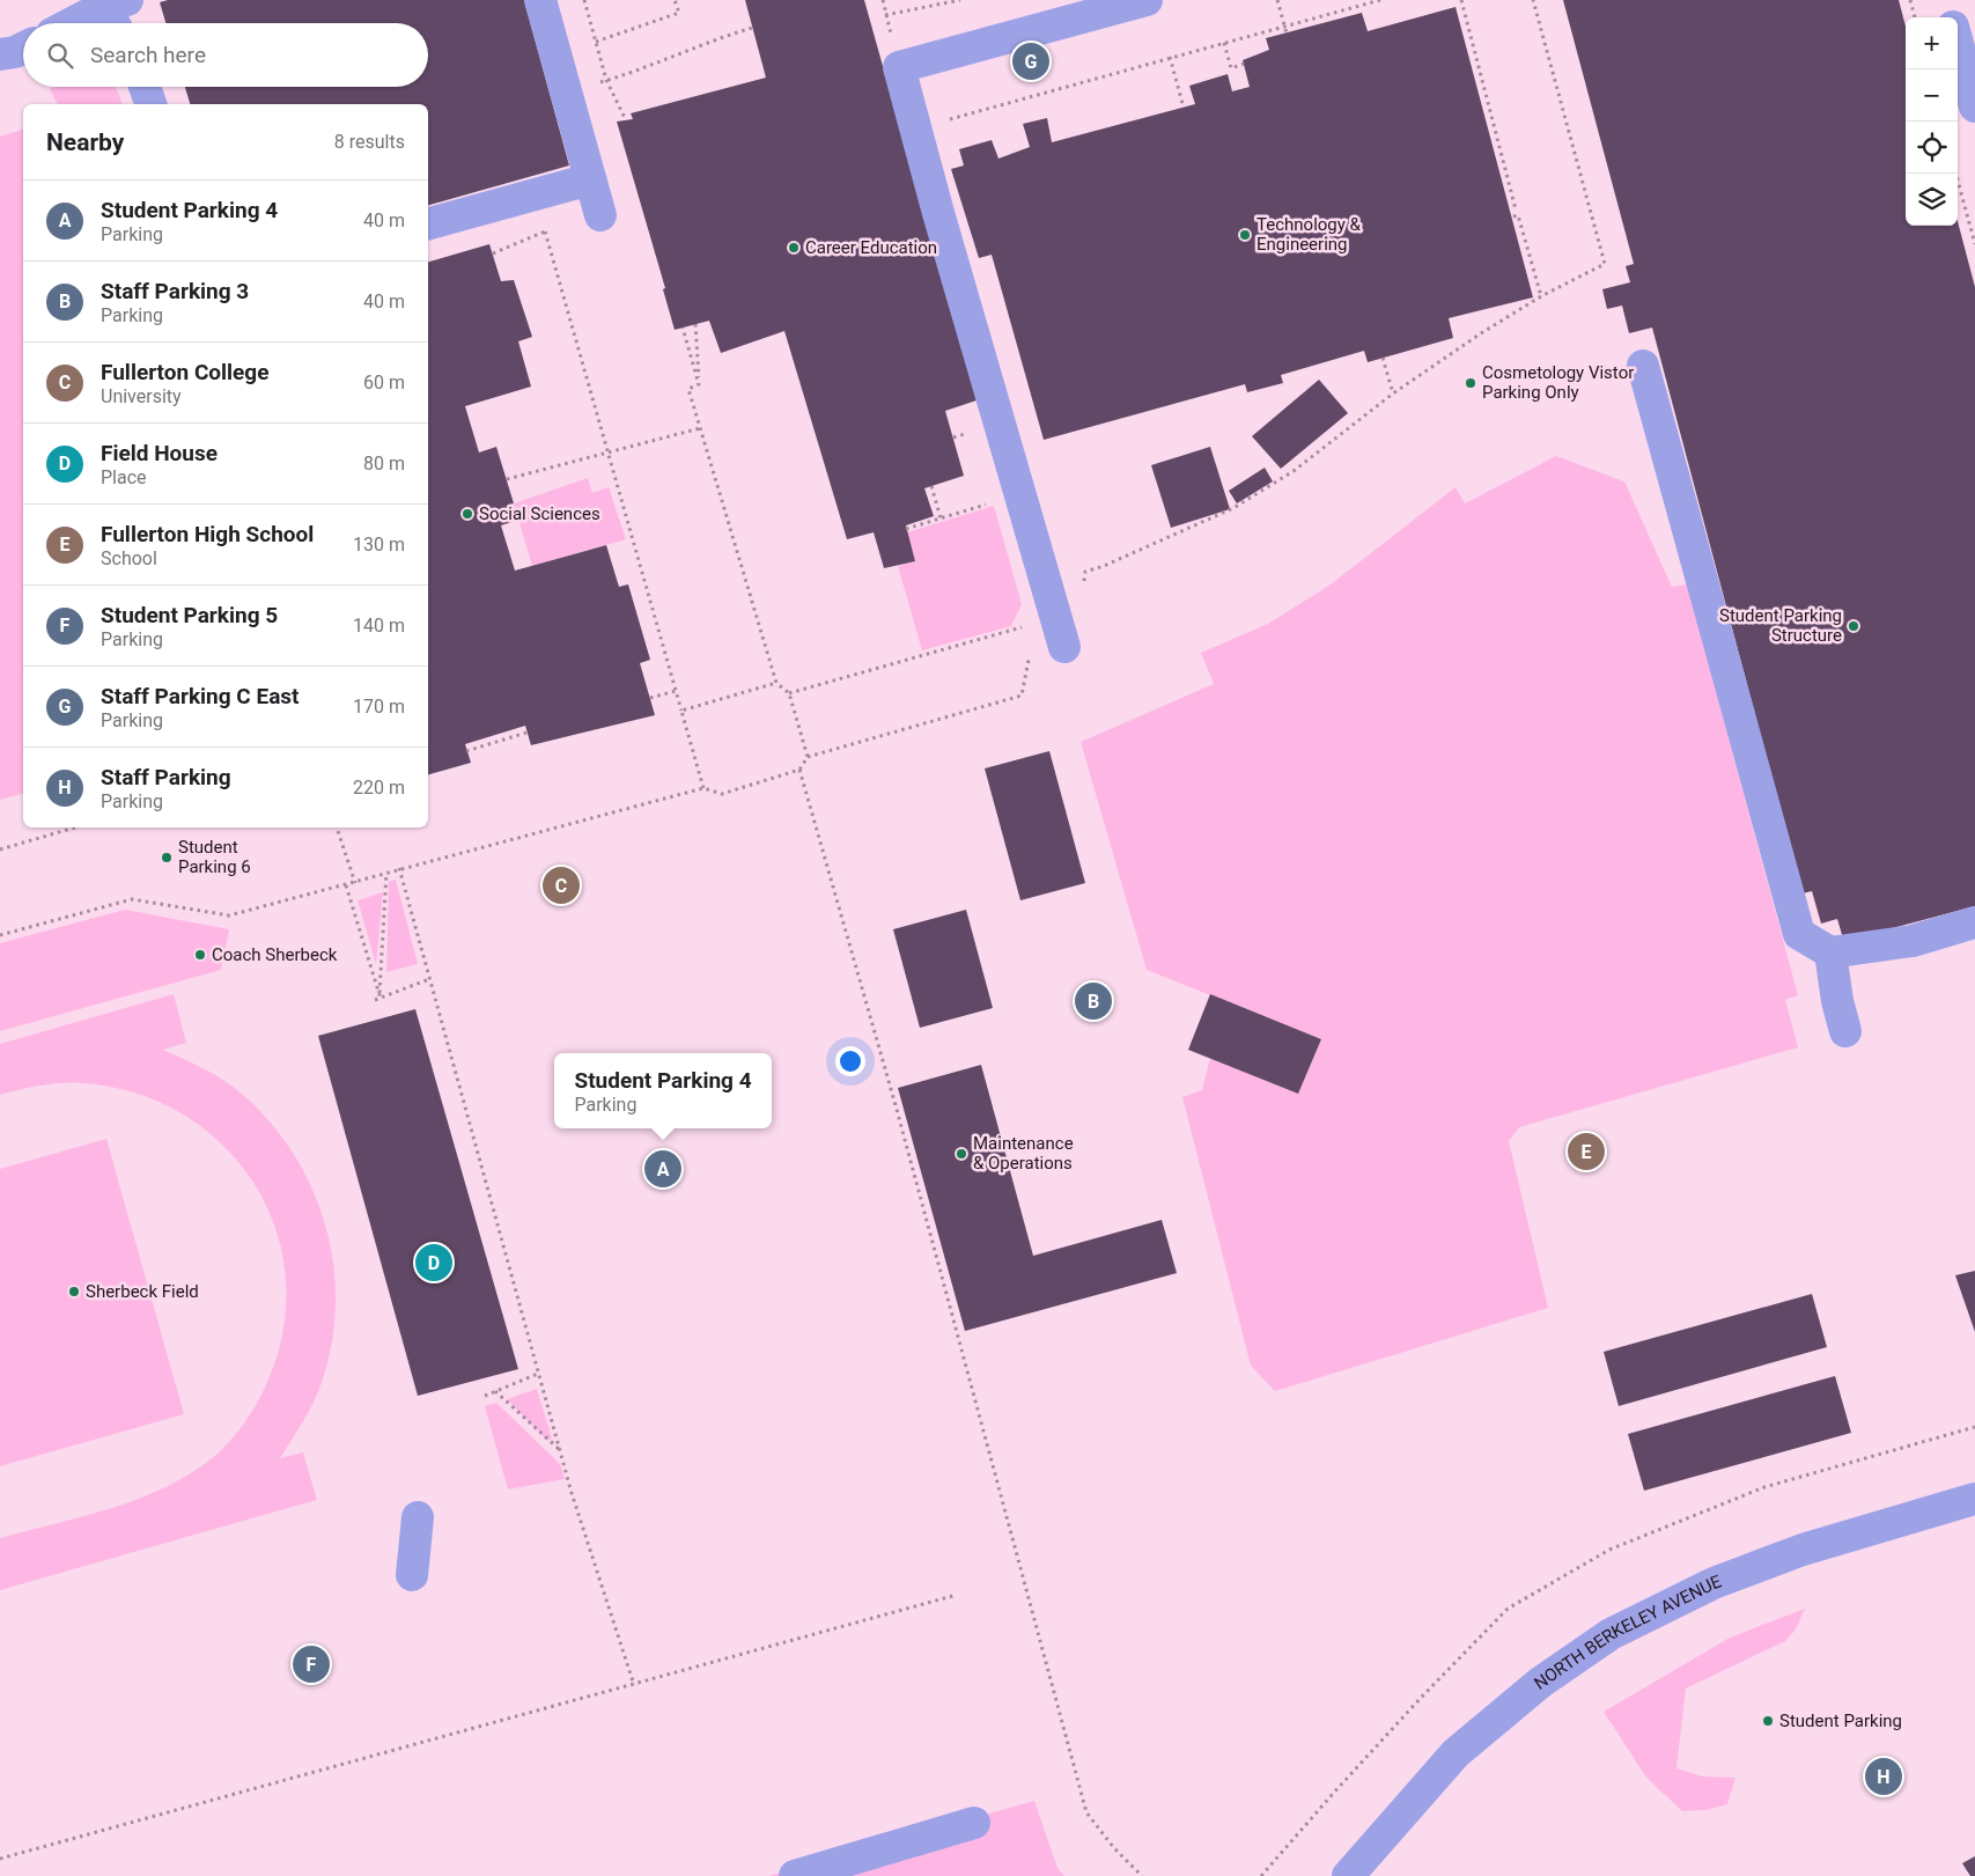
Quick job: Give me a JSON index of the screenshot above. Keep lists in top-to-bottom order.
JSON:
{
  "streets": {
    "street": ["NORTH BERKELEY AVENUE"]
  },
  "places": [
    "Technology & Engineering",
    "Career Education",
    "Cosmetology Vistor Parking Only",
    "Social Sciences",
    "Student Parking Structure",
    "Student Parking 6",
    "Coach Sherbeck",
    "Maintenance & Operations",
    "Sherbeck Field",
    "Student Parking"
  ],
  "page": {
    "map_buttons": ["+", "−"],
    "search": "Search here",
    "pins": [
      "G",
      "C",
      "B",
      "E",
      "A",
      "D",
      "F",
      "H"
    ],
    "heading": ["Nearby", "8 results"],
    "list": [
      {
        "mark": "A",
        "name": "Student Parking 4",
        "note": "Parking",
        "value": "40 m"
      },
      {
        "mark": "B",
        "name": "Staff Parking 3",
        "note": "Parking",
        "value": "40 m"
      },
      {
        "mark": "C",
        "name": "Fullerton College",
        "note": "University",
        "value": "60 m"
      },
      {
        "mark": "D",
        "name": "Field House",
        "note": "Place",
        "value": "80 m"
      },
      {
        "mark": "E",
        "name": "Fullerton High School",
        "note": "School",
        "value": "130 m"
      },
      {
        "mark": "F",
        "name": "Student Parking 5",
        "note": "Parking",
        "value": "140 m"
      },
      {
        "mark": "G",
        "name": "Staff Parking C East",
        "note": "Parking",
        "value": "170 m"
      },
      {
        "mark": "H",
        "name": "Staff Parking",
        "note": "Parking",
        "value": "220 m"
      }
    ],
    "popup": ["Student Parking 4", "Parking"]
  }
}
